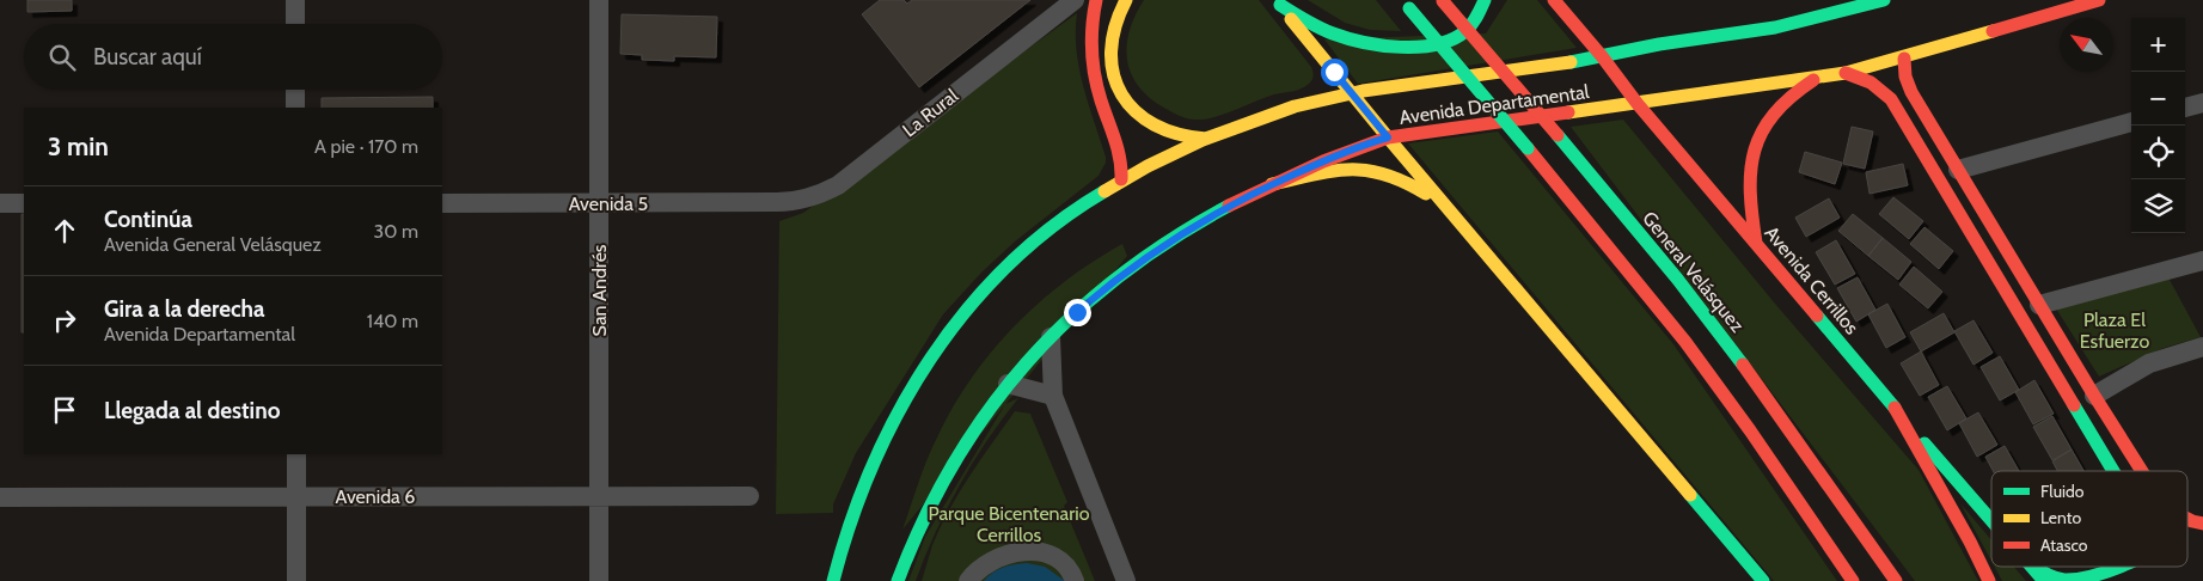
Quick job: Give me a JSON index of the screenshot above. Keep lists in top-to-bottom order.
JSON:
{
  "streets": {
    "main road": ["Avenida Departamental", "General Velásquez", "Avenida Cerrillos"],
    "street": [
      "La Rural",
      "Avenida 5",
      "San Andrés",
      "Avenida 6"
    ]
  },
  "crossings": [
    ["Avenida Departamental", "Avenida Cerrillos"],
    ["La Rural", "Avenida 5"],
    ["Avenida 5", "San Andrés"],
    ["San Andrés", "Avenida 6"]
  ],
  "parks": ["Plaza El Esfuerzo", "Parque Bicentenario Cerrillos"],
  "legend": ["Fluido", "Lento", "Atasco"],
  "north": "top left",
  "page": {
    "map_buttons": ["+", "−"],
    "search": "Buscar aquí",
    "heading": ["3 min", "A pie · 170 m"],
    "list": [
      ["Continúa", "Avenida General Velásquez", "30 m"],
      ["Gira a la derecha", "Avenida Departamental", "140 m"],
      "Llegada al destino"
    ]
  }
}
